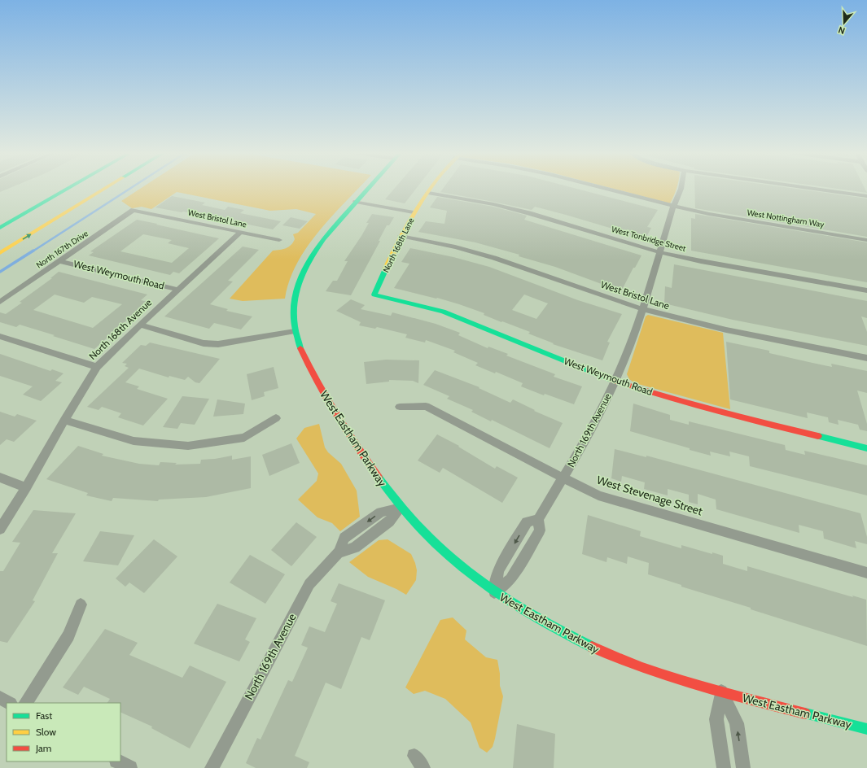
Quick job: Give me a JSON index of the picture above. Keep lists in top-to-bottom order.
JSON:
{
  "streets": {
    "main road": ["North 168th Lane", "West Weymouth Road", "West Eastham Parkway"],
    "street": [
      "West Bristol Lane",
      "West Nottingham Way",
      "West Tonbridge Street",
      "North 167th Drive",
      "North 168th Avenue",
      "North 169th Avenue",
      "West Stevenage Street"
    ]
  },
  "crossings": [
    ["West Bristol Lane", "North 168th Lane"],
    ["West Bristol Lane", "North 167th Drive"],
    ["West Bristol Lane", "North 168th Avenue"],
    ["West Bristol Lane", "North 169th Avenue"],
    ["West Nottingham Way", "North 169th Avenue"],
    ["West Tonbridge Street", "North 168th Lane"],
    ["West Tonbridge Street", "North 169th Avenue"],
    ["North 168th Lane", "West Weymouth Road"],
    ["North 167th Drive", "West Weymouth Road"],
    ["West Weymouth Road", "North 168th Avenue"],
    ["West Weymouth Road", "North 169th Avenue"],
    ["North 169th Avenue", "West Eastham Parkway"],
    ["North 169th Avenue", "West Stevenage Street"]
  ],
  "legend": ["Fast", "Slow", "Jam"],
  "north": "bottom"
}
